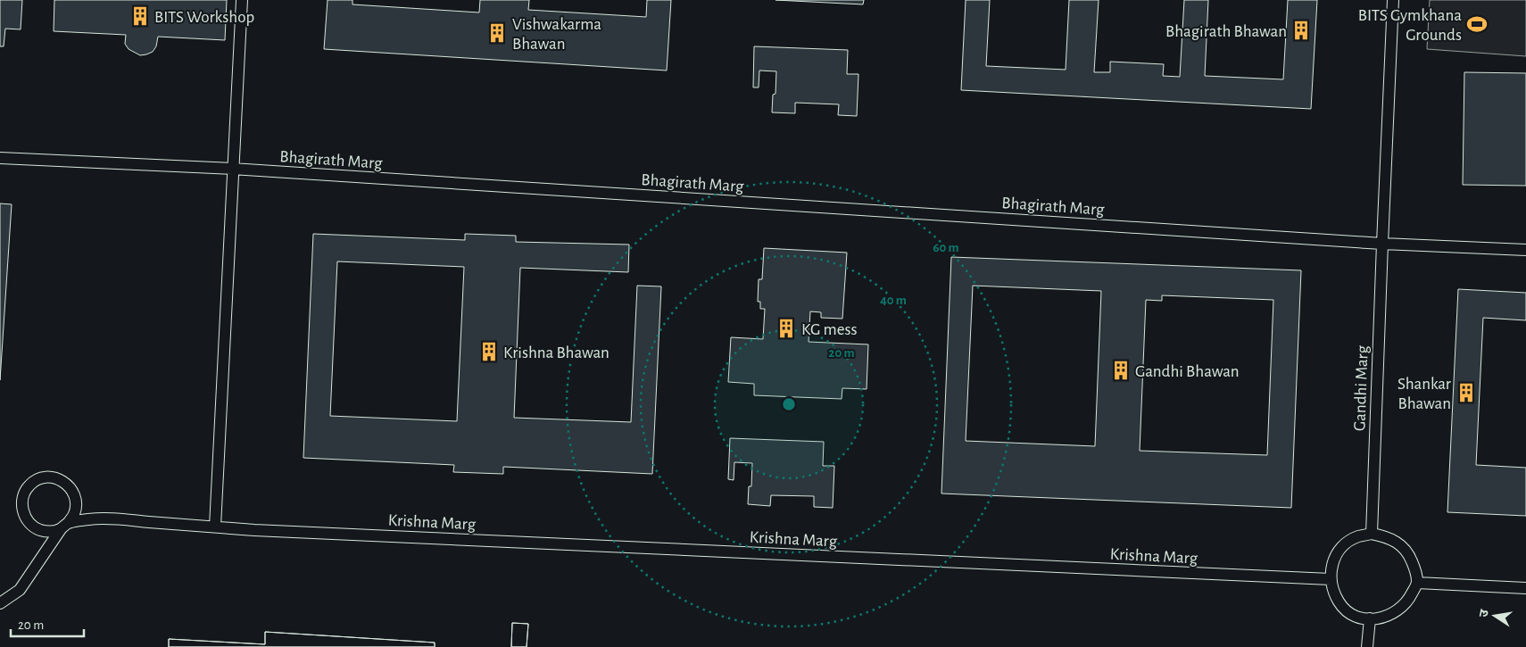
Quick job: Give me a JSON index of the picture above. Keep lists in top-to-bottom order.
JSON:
{
  "streets": {
    "lane": ["Bhagirath Marg", "Gandhi Marg", "Krishna Marg"]
  },
  "crossings": [
    ["Bhagirath Marg", "Gandhi Marg"],
    ["Gandhi Marg", "Krishna Marg"]
  ],
  "places": {
    "building": [
      "BITS Workshop",
      "Bhagirath Bhawan",
      "Vishwakarma Bhawan",
      "KG mess",
      "Krishna Bhawan",
      "Gandhi Bhawan",
      "Shankar Bhawan"
    ],
    "sports": ["BITS Gymkhana Grounds"]
  },
  "scale_bar": "20 m",
  "north": "left",
  "rings": ["60 m", "40 m", "20 m"]
}
